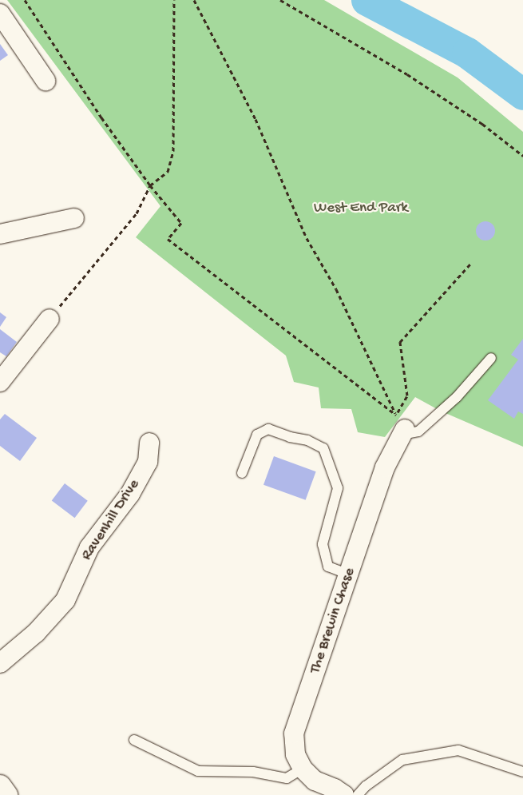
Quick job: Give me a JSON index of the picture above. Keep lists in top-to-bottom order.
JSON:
{
  "streets": {
    "street": ["Ravenhill Drive", "The Brewin Chase"]
  },
  "parks": ["West End Park"]
}
